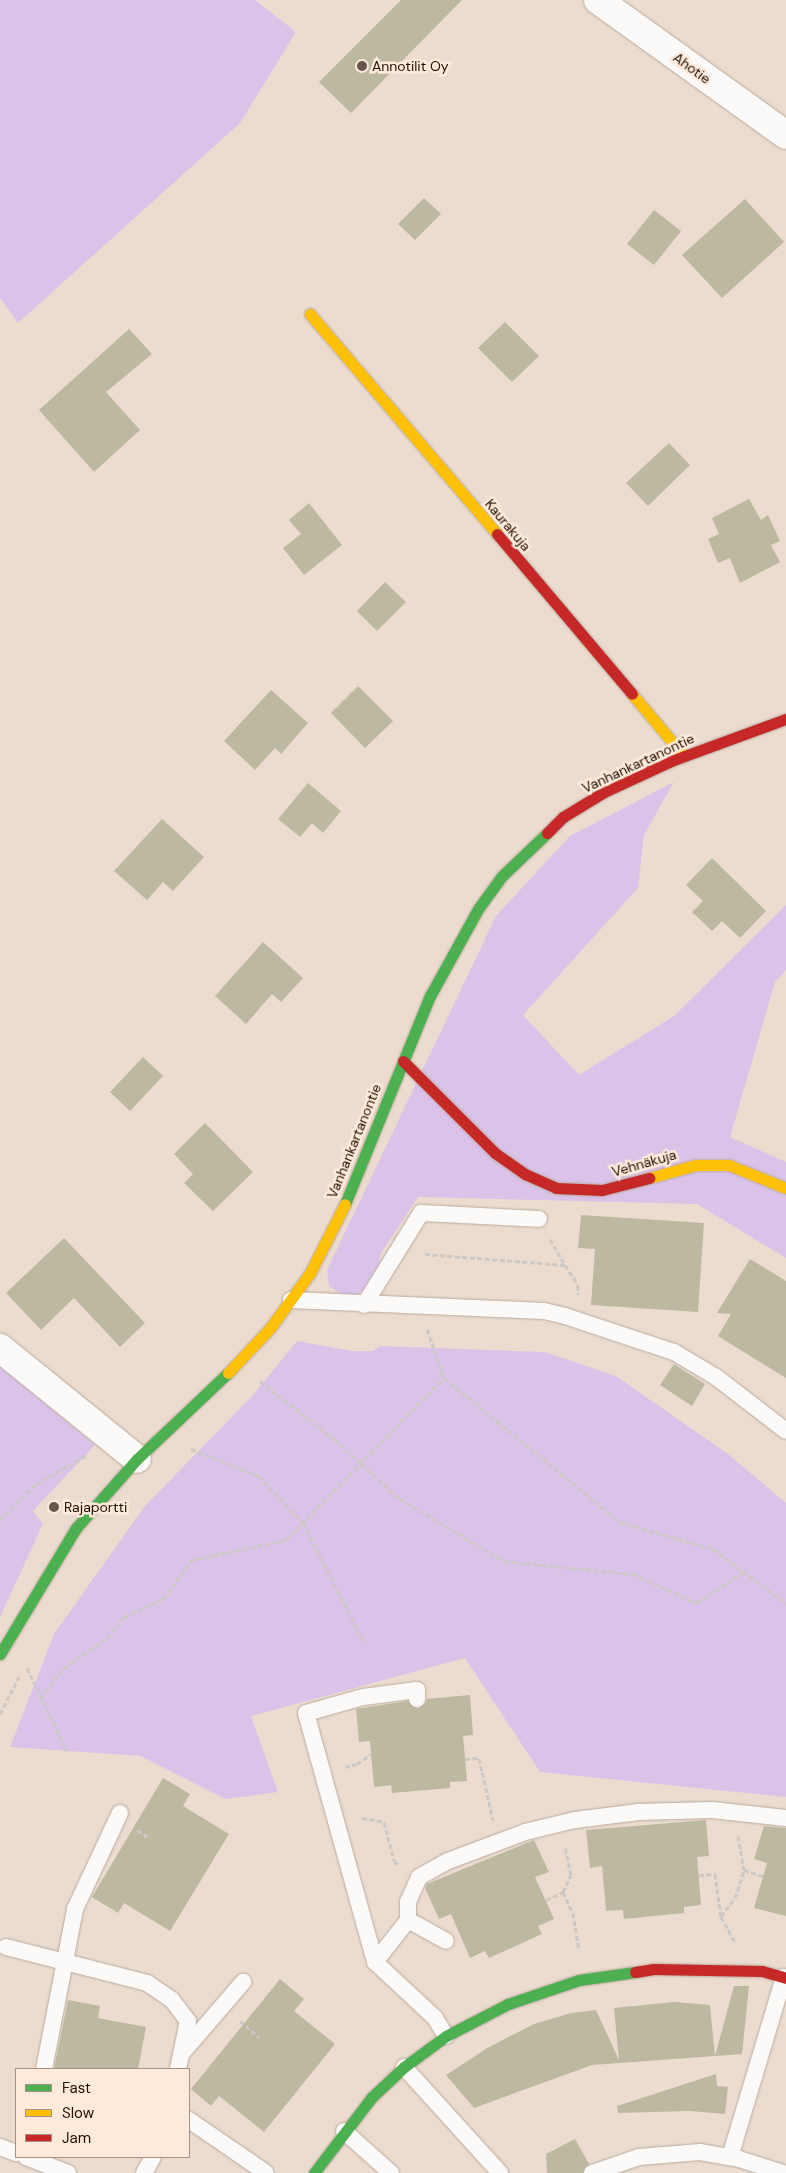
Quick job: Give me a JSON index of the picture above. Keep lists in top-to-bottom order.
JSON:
{
  "streets": {
    "street": [
      "Ahotie",
      "Kaurakuja",
      "Vanhankartanontie",
      "Vehnäkuja"
    ]
  },
  "crossings": [
    ["Kaurakuja", "Vanhankartanontie"],
    ["Vanhankartanontie", "Vehnäkuja"]
  ],
  "places": ["Annotilit Oy", "Rajaportti"],
  "legend": ["Fast", "Slow", "Jam"]
}
